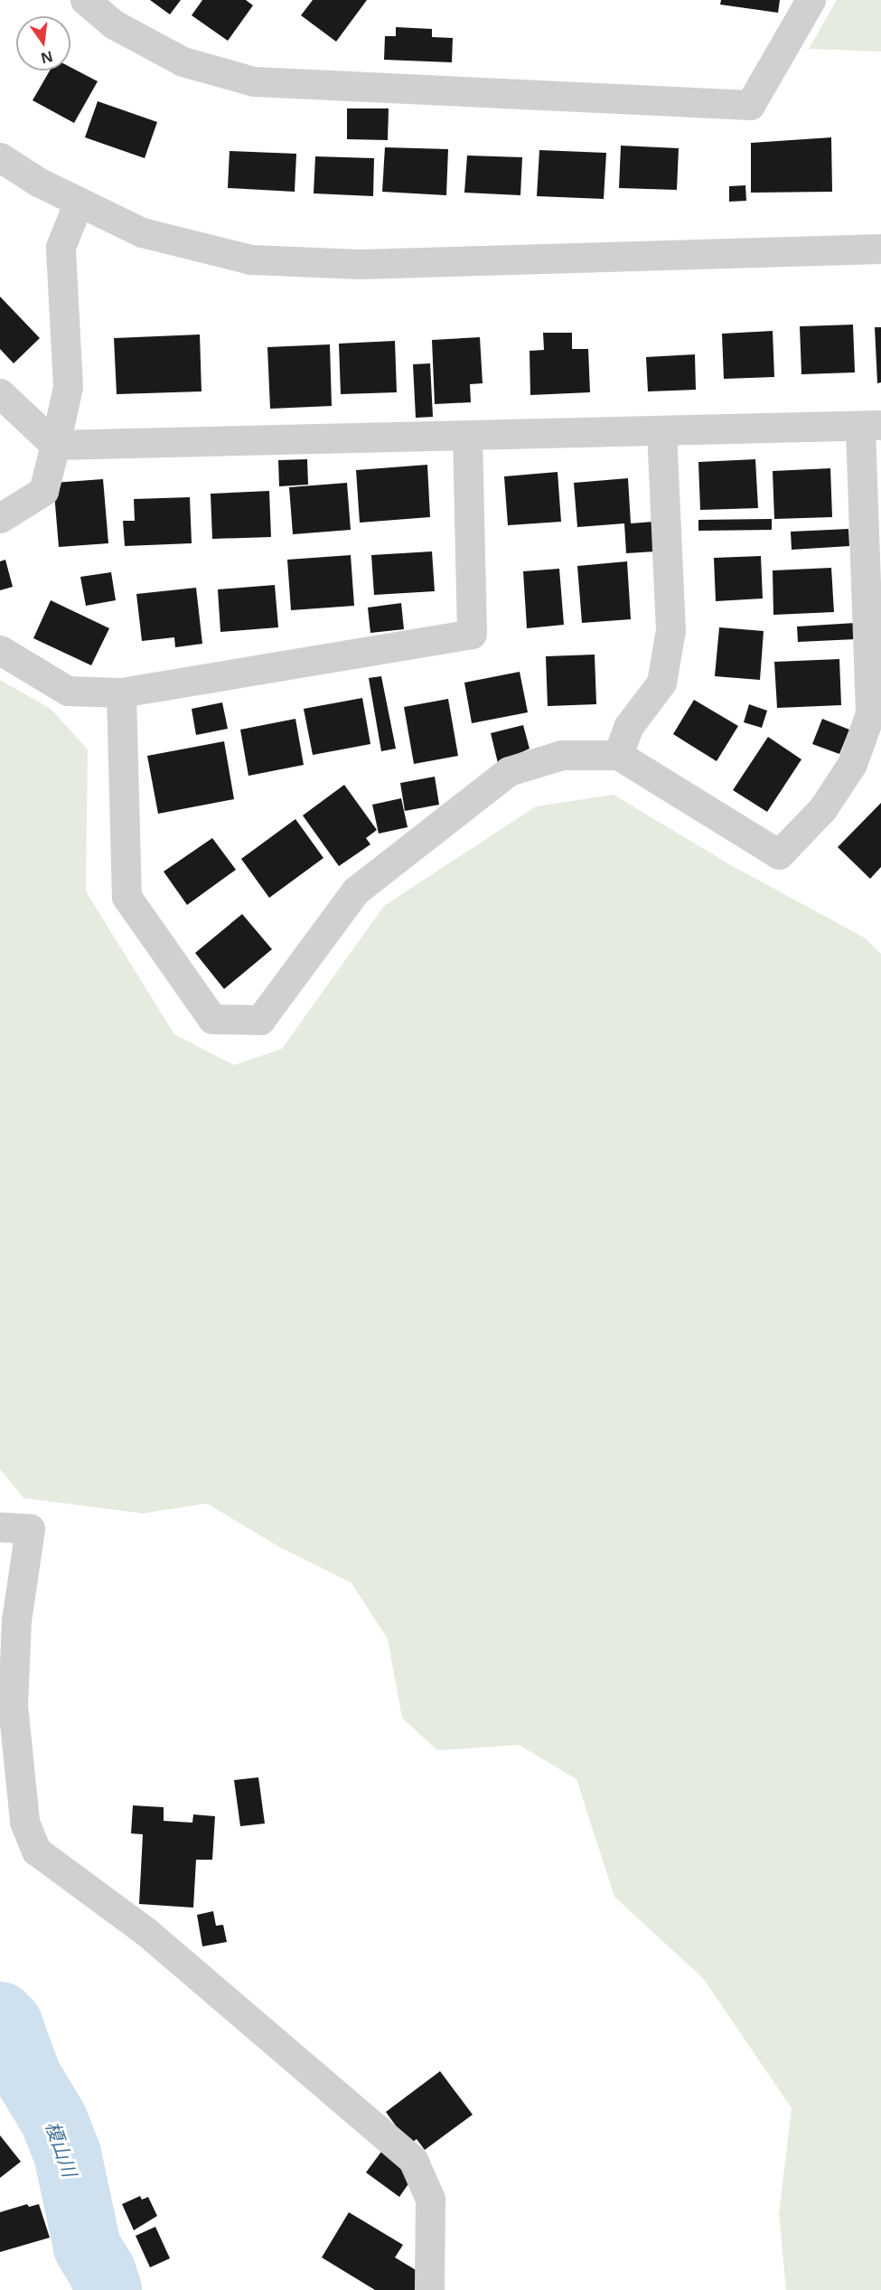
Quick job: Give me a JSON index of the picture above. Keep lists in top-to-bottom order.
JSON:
{
  "water": ["榎山川"],
  "north": "bottom"
}
